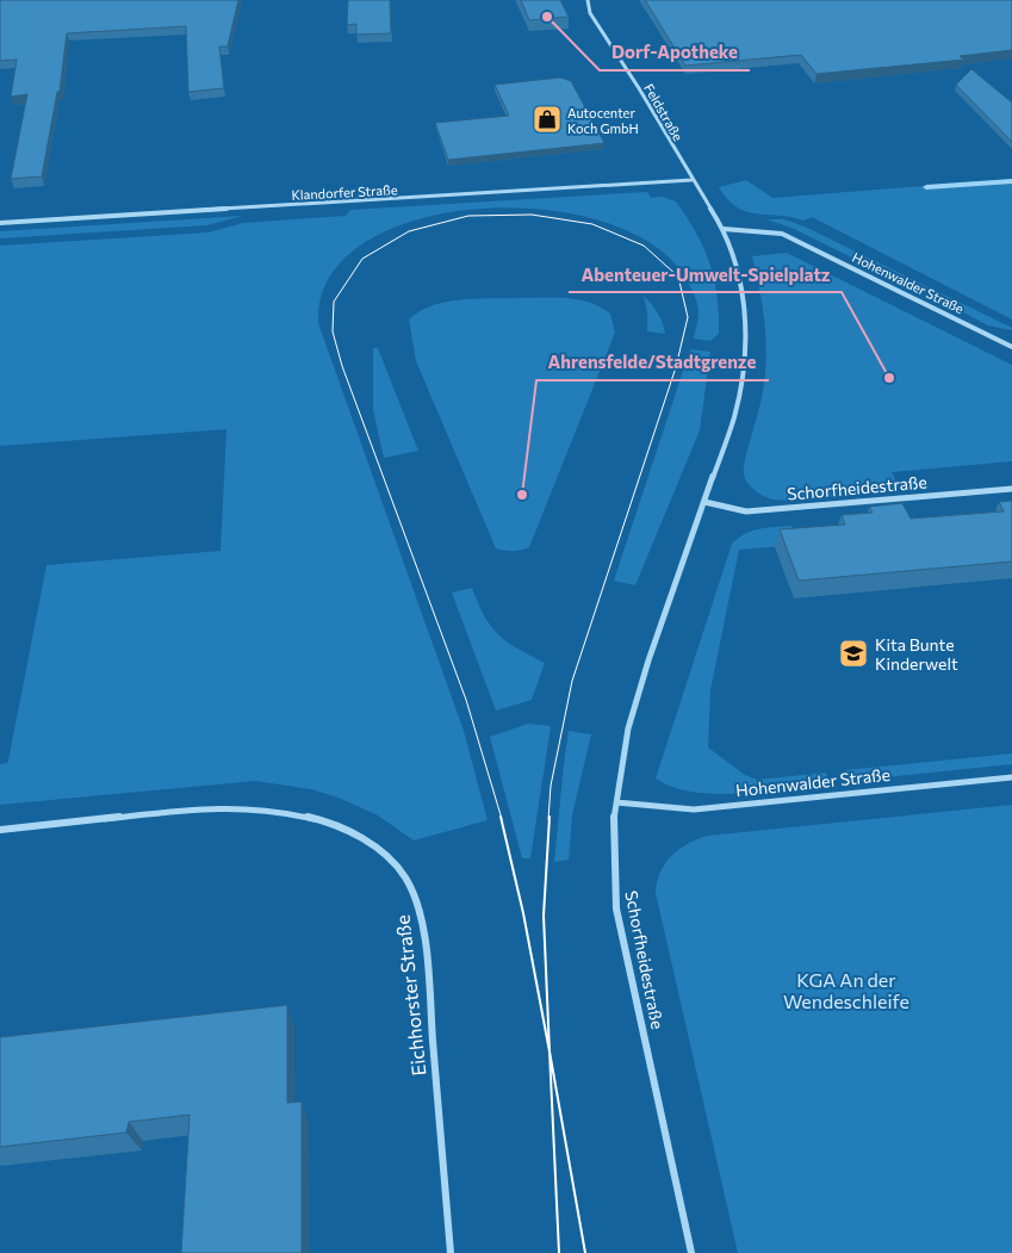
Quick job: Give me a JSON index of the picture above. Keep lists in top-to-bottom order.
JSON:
{
  "streets": {
    "street": [
      "Feldstraße",
      "Klandorfer Straße",
      "Hohenwalder Straße",
      "Schorfheidestraße",
      "Eichhorster Straße"
    ]
  },
  "crossings": [
    ["Feldstraße", "Schorfheidestraße"],
    ["Klandorfer Straße", "Schorfheidestraße"],
    ["Hohenwalder Straße", "Schorfheidestraße"]
  ],
  "parks": ["KGA An der Wendeschleife"],
  "places": {
    "other": ["Dorf-Apotheke", "Abenteuer-Umwelt-Spielplatz", "Ahrensfelde/Stadtgrenze"],
    "shop": ["Autocenter Koch GmbH"],
    "school or university": ["Kita Bunte Kinderwelt"]
  }
}
